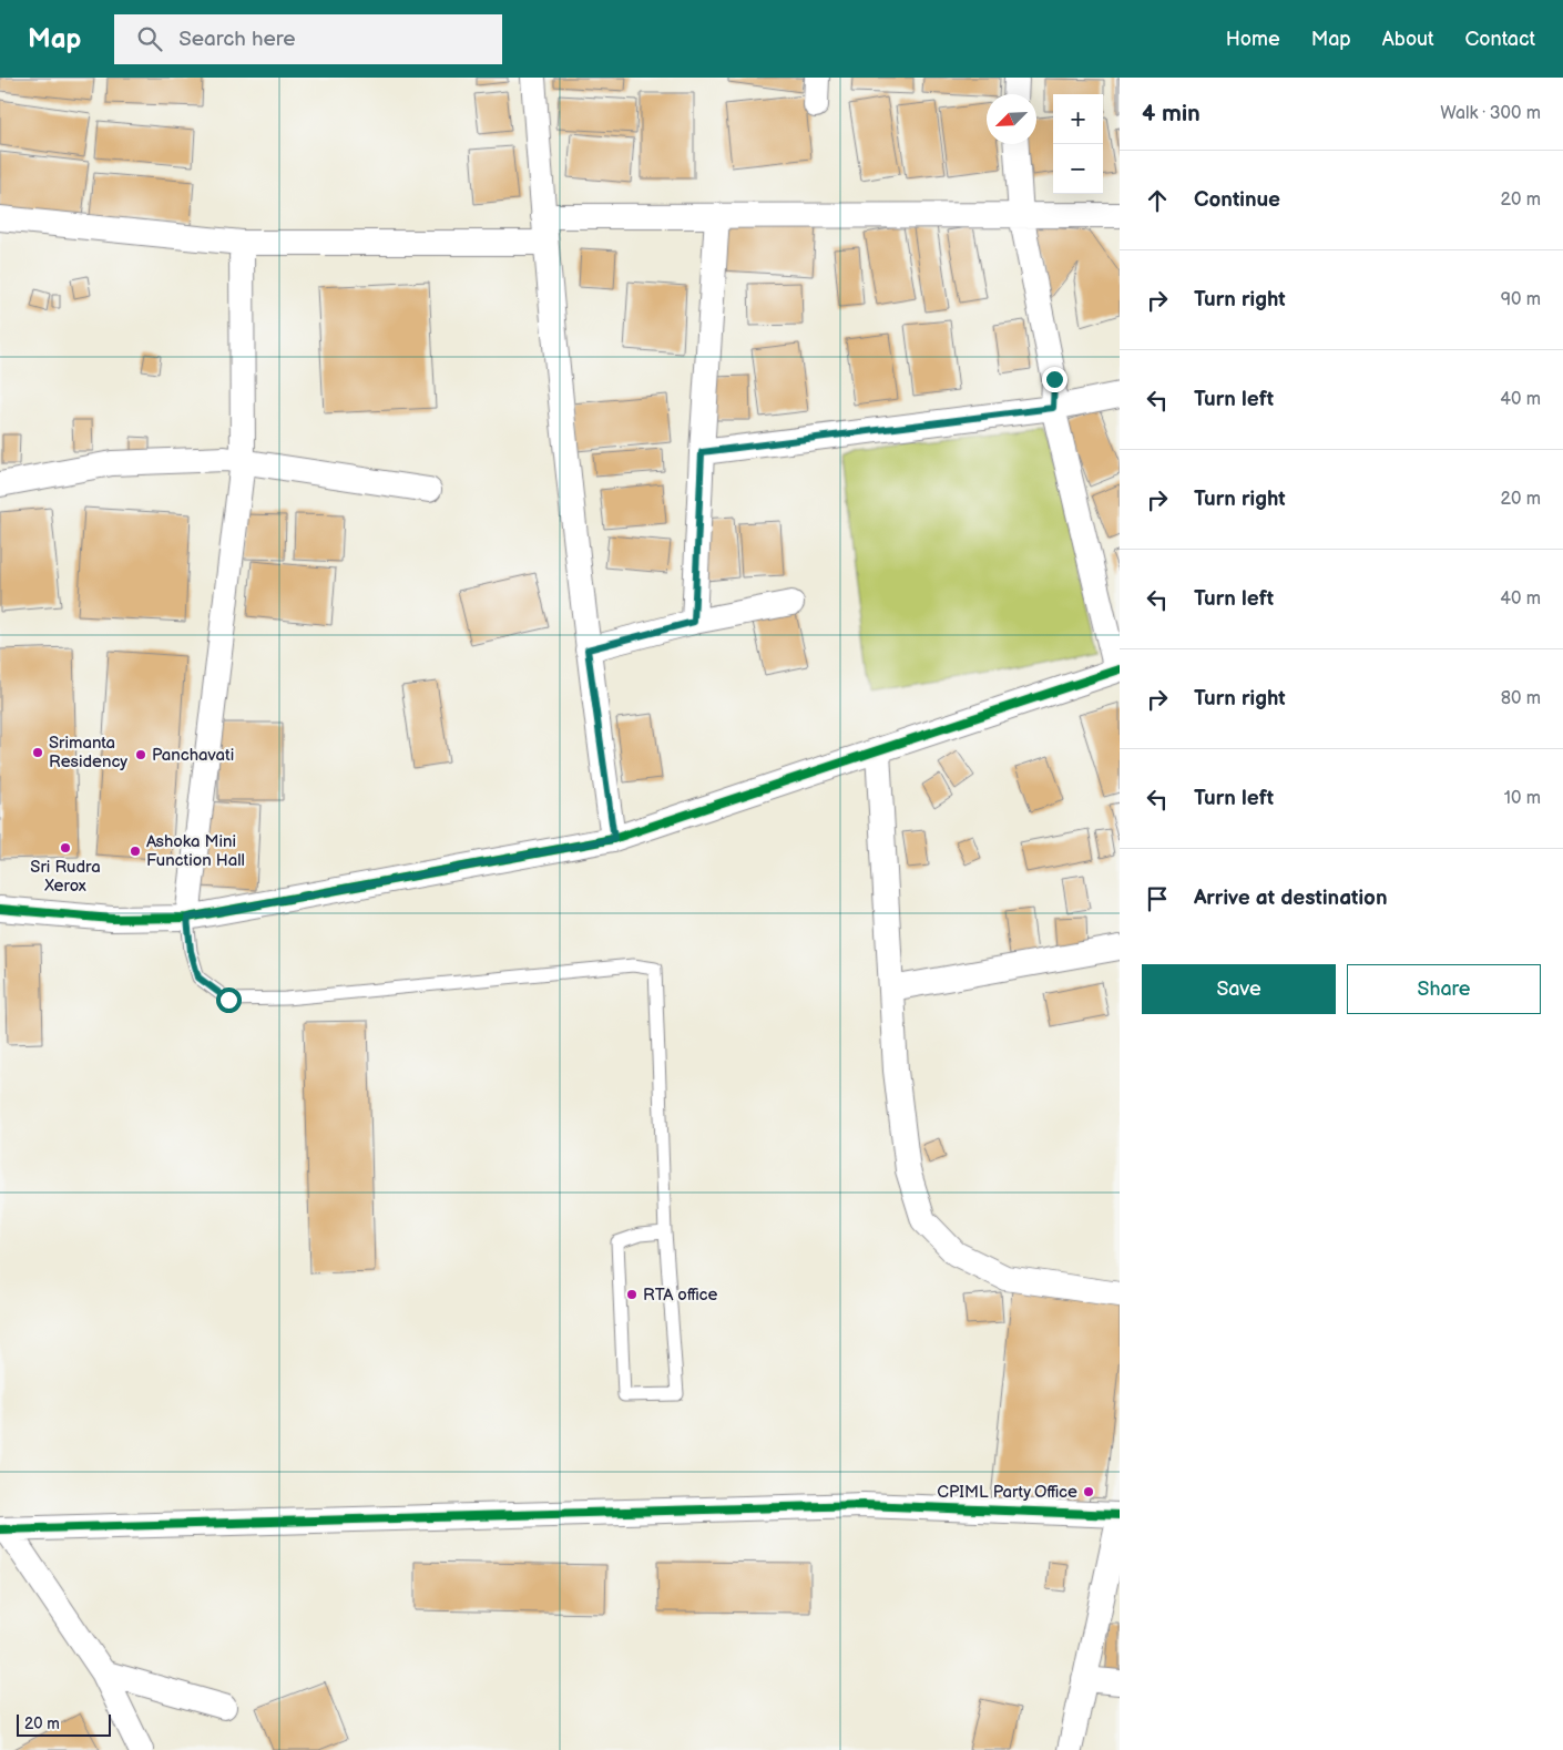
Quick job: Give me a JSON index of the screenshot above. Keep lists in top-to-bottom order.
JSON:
{
  "places": [
    "Srimanta Residency",
    "Panchavati",
    "Sri Rudra Xerox",
    "Ashoka Mini Function Hall",
    "RTA office",
    "CPIML Party Office"
  ],
  "scale_bar": "20 m",
  "north": "bottom left",
  "page": {
    "header": "Map",
    "search": "Search here",
    "nav": [
      "Home",
      "Map",
      "About",
      "Contact"
    ],
    "heading": ["4 min", "Walk · 300 m"],
    "map_buttons": ["+", "−"],
    "list": [
      ["Continue", "20 m"],
      ["Turn right", "90 m"],
      ["Turn left", "40 m"],
      ["Turn right", "20 m"],
      ["Turn left", "40 m"],
      ["Turn right", "80 m"],
      ["Turn left", "10 m"],
      "Arrive at destination"
    ],
    "buttons": ["Save", "Share"],
    "scale": "20 m"
  }
}
